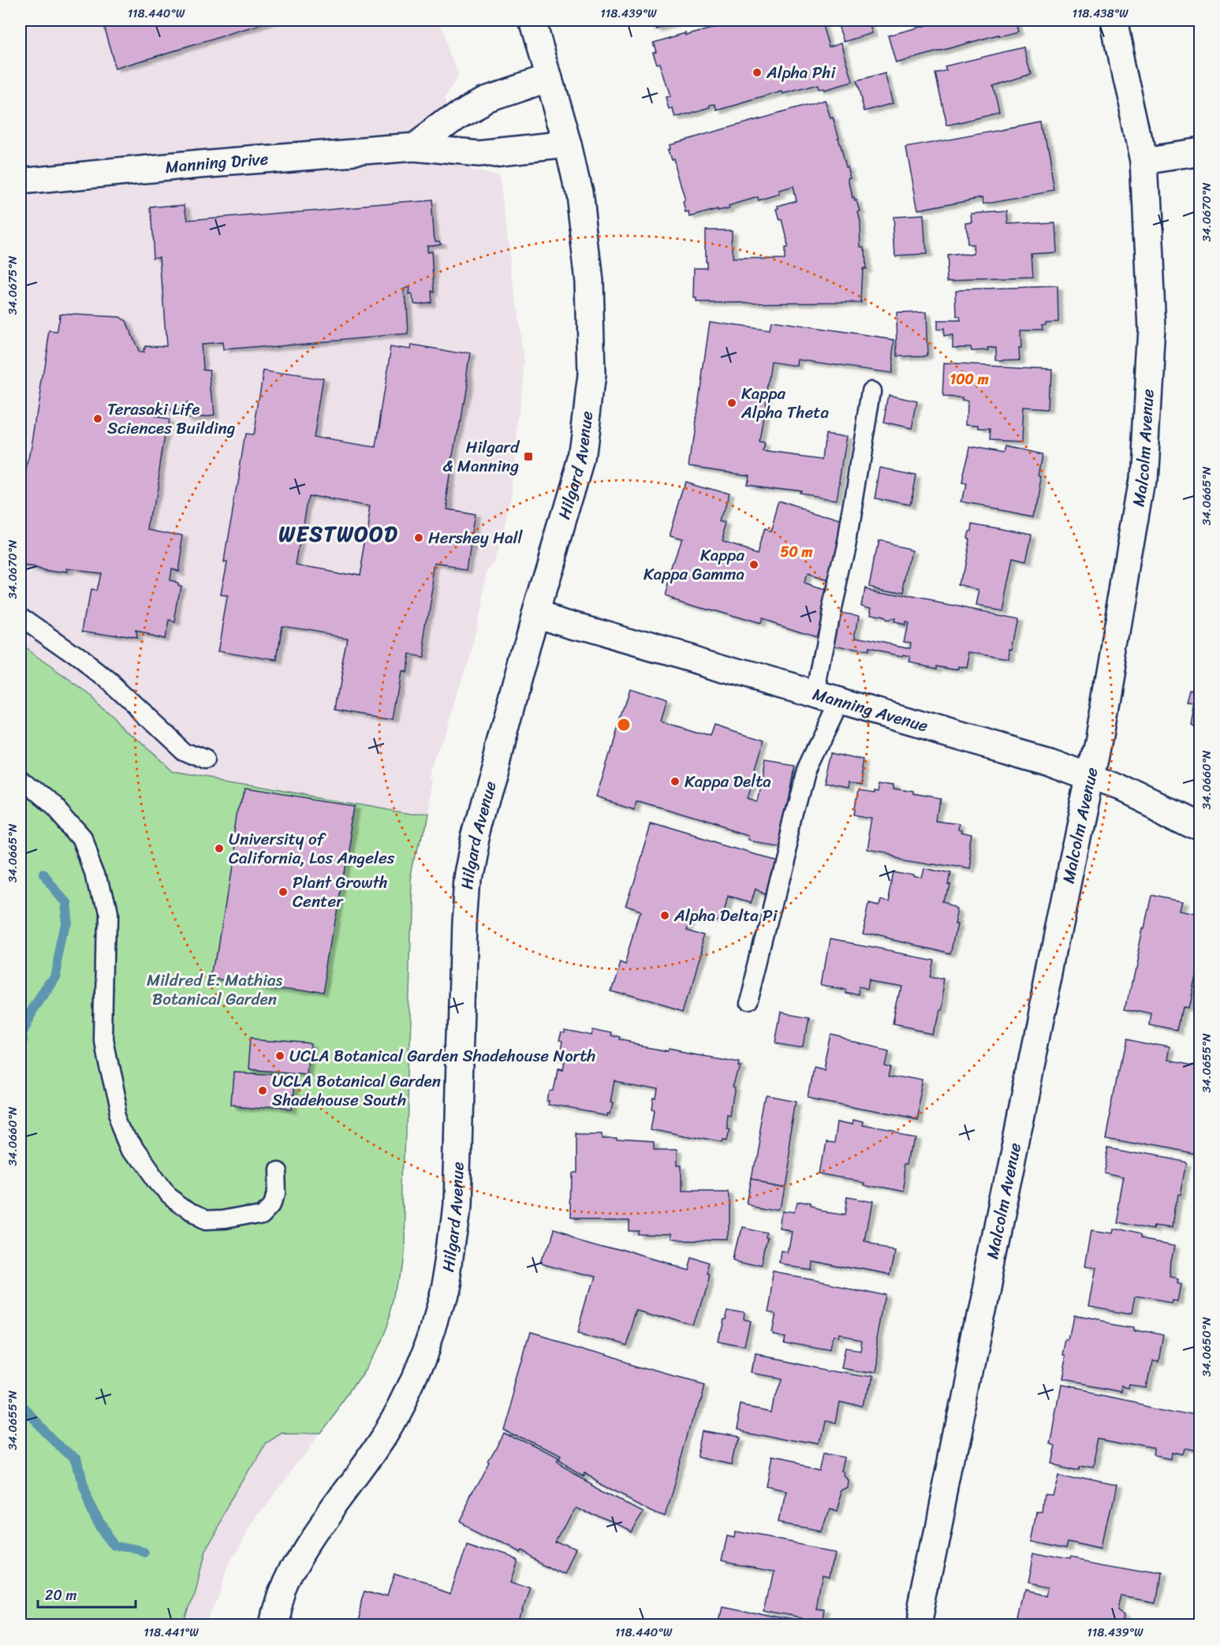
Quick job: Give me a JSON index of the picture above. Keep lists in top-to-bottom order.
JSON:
{
  "streets": {
    "street": [
      "Manning Drive",
      "Malcolm Avenue",
      "Hilgard Avenue",
      "Manning Avenue"
    ]
  },
  "crossings": [
    ["Manning Drive", "Hilgard Avenue"],
    ["Malcolm Avenue", "Manning Avenue"],
    ["Hilgard Avenue", "Manning Avenue"]
  ],
  "districts": ["WESTWOOD"],
  "parks": ["Mildred E. Mathias Botanical Garden"],
  "places": {
    "other": [
      "Alpha Phi",
      "Kappa Alpha Theta",
      "Terasaki Life Sciences Building",
      "Hershey Hall",
      "Kappa Kappa Gamma",
      "Kappa Delta",
      "University of California, Los Angeles",
      "Plant Growth Center",
      "Alpha Delta Pi",
      "UCLA Botanical Garden Shadehouse North",
      "UCLA Botanical Garden Shadehouse South"
    ],
    "transit": ["Hilgard & Manning"]
  },
  "scale_bar": "20 m",
  "coordinates": [
    "118.440°W",
    "118.439°W",
    "118.438°W",
    "34.0670°N",
    "34.0675°N",
    "34.0665°N",
    "34.0660°N",
    "34.0655°N",
    "34.0650°N",
    "118.441°W"
  ],
  "rings": ["100 m", "50 m"]
}
